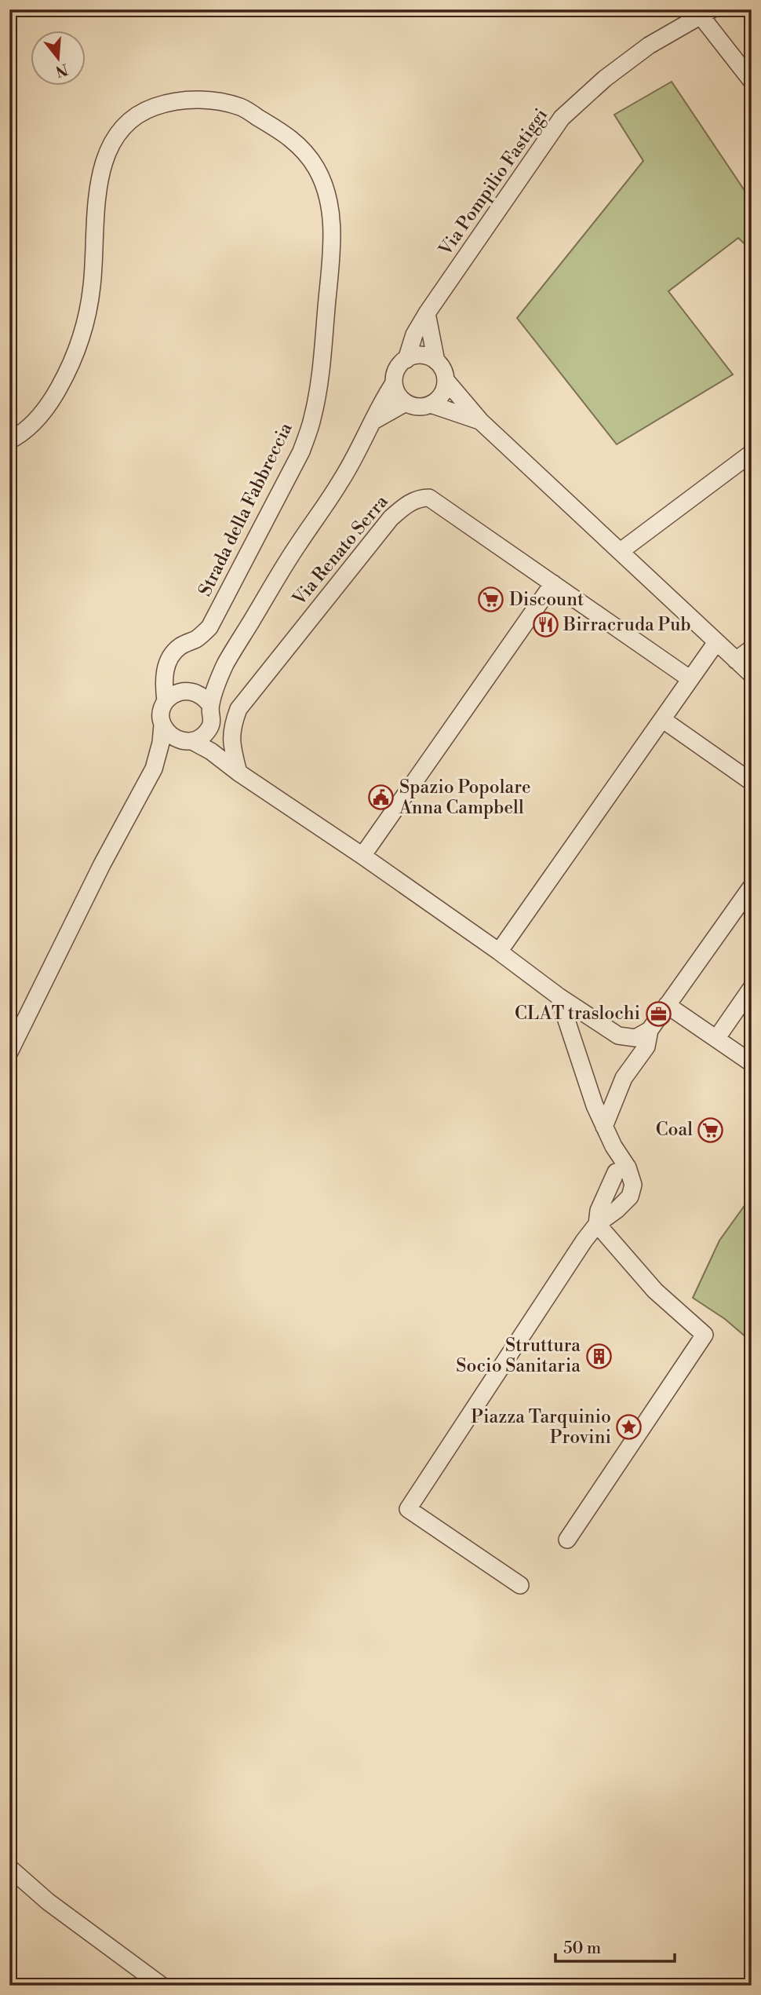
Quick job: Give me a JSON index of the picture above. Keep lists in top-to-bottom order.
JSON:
{
  "streets": {
    "street": ["Via Pompilio Fastiggi", "Strada della Fabbreccia", "Via Renato Serra"]
  },
  "places": {
    "supermarket": ["Discount", "Coal"],
    "restaurant": ["Birracruda Pub"],
    "public building": ["Spazio Popolare Anna Campbell"],
    "office": ["CLAT traslochi"],
    "building": ["Struttura Socio Sanitaria"],
    "place": ["Piazza Tarquinio Provini"]
  },
  "scale_bar": "50 m",
  "north": "bottom"
}
